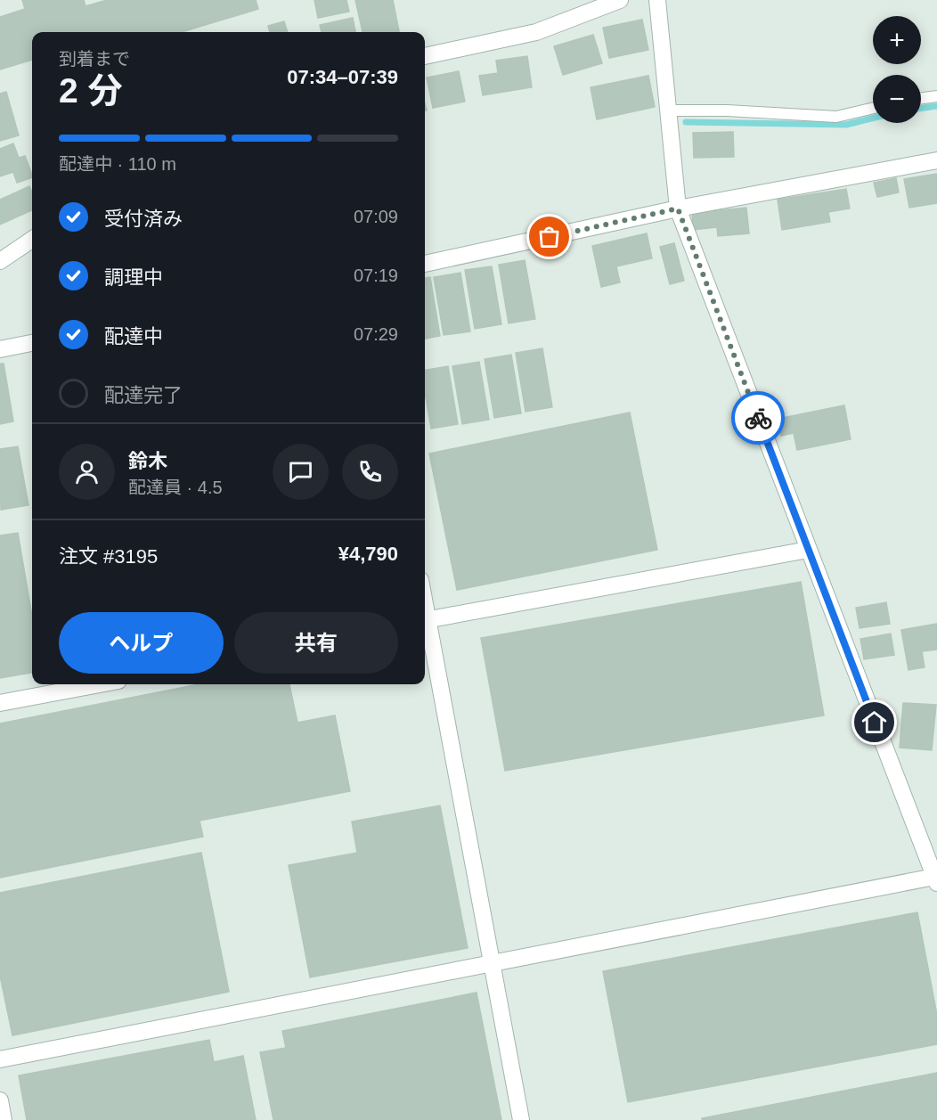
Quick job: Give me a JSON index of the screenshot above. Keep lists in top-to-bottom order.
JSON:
{
  "page": {
    "map_buttons": ["+", "−"],
    "heading": ["2 分", "到着まで", "07:34–07:39"],
    "panel": [
      "鈴木",
      "配達員 · 4.5",
      "注文 #3195",
      "¥4,790"
    ],
    "bar": "配達中 · 110 m",
    "list": [
      ["受付済み", "07:09"],
      ["調理中", "07:19"],
      ["配達中", "07:29"],
      "配達完了"
    ],
    "buttons": ["ヘルプ", "共有"]
  }
}
